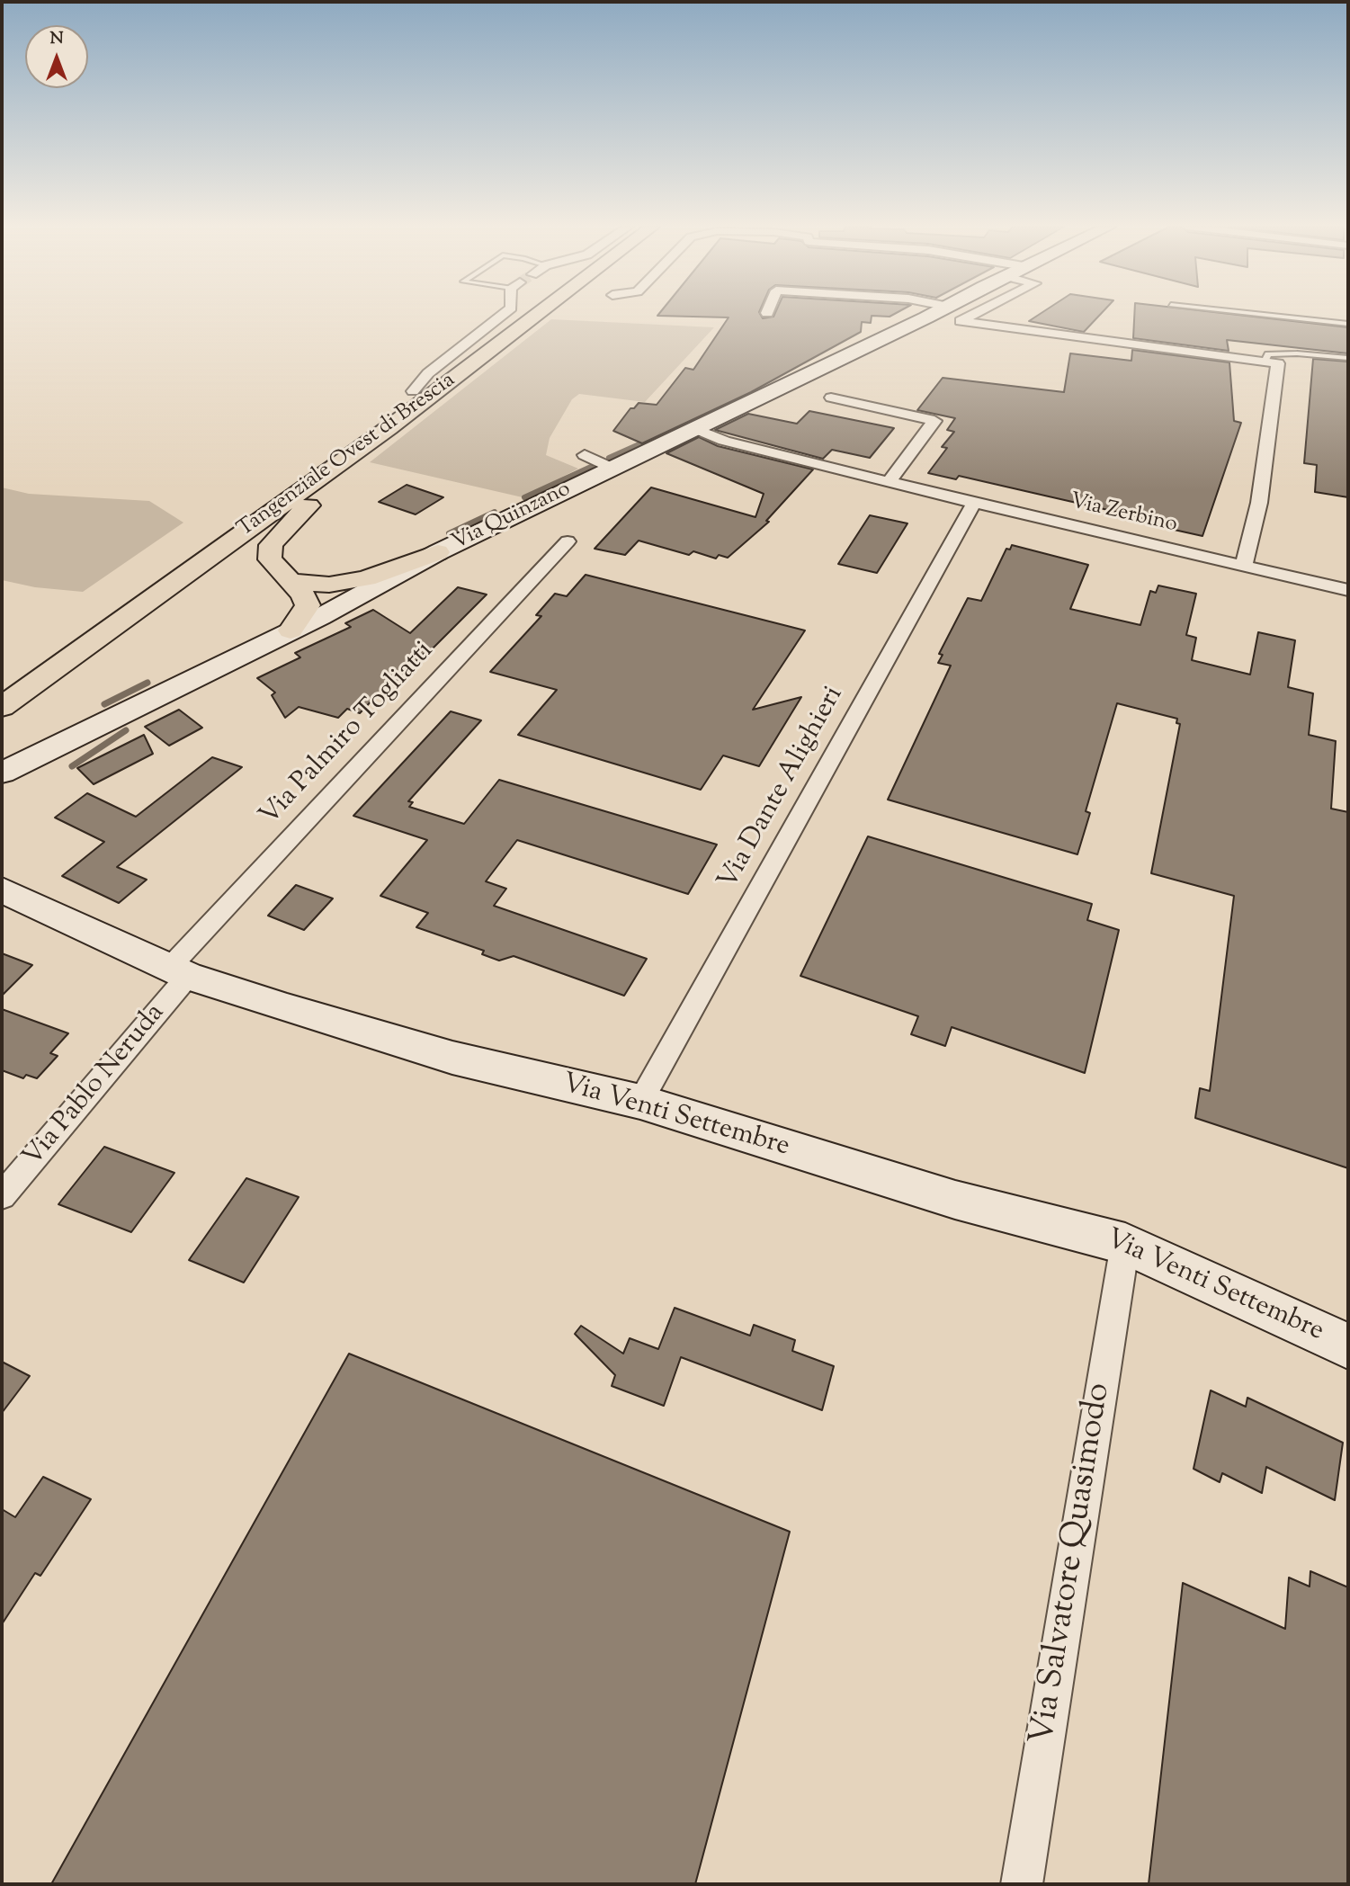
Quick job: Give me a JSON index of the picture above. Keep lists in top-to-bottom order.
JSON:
{
  "streets": {
    "main road": ["Tangenziale Ovest di Brescia"],
    "street": [
      "Via Zerbino",
      "Via Quinzano",
      "Via Palmiro Togliatti",
      "Via Dante Alighieri",
      "Via Pablo Neruda",
      "Via Venti Settembre",
      "Via Salvatore Quasimodo"
    ]
  },
  "crossings": [
    ["Via Zerbino", "Via Quinzano"],
    ["Via Zerbino", "Via Dante Alighieri"],
    ["Via Palmiro Togliatti", "Via Pablo Neruda"],
    ["Via Palmiro Togliatti", "Via Venti Settembre"],
    ["Via Dante Alighieri", "Via Venti Settembre"],
    ["Via Pablo Neruda", "Via Venti Settembre"],
    ["Via Venti Settembre", "Via Salvatore Quasimodo"]
  ],
  "north": "top"
}
